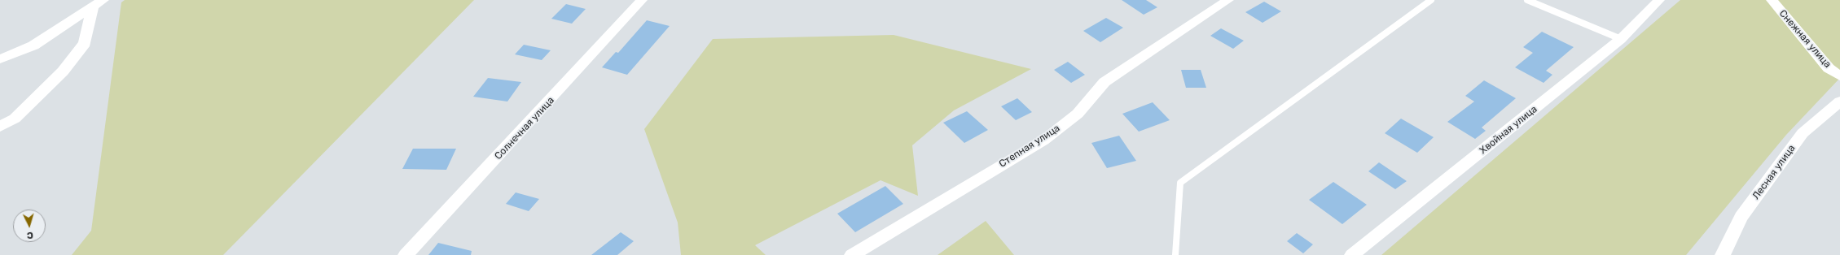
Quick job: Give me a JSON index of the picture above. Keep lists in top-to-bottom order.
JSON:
{
  "streets": {
    "street": [
      "Снежная улица",
      "Солнечная улица",
      "Хвойная улица",
      "Степная улица",
      "Лесная улица"
    ]
  },
  "north": "bottom"
}
